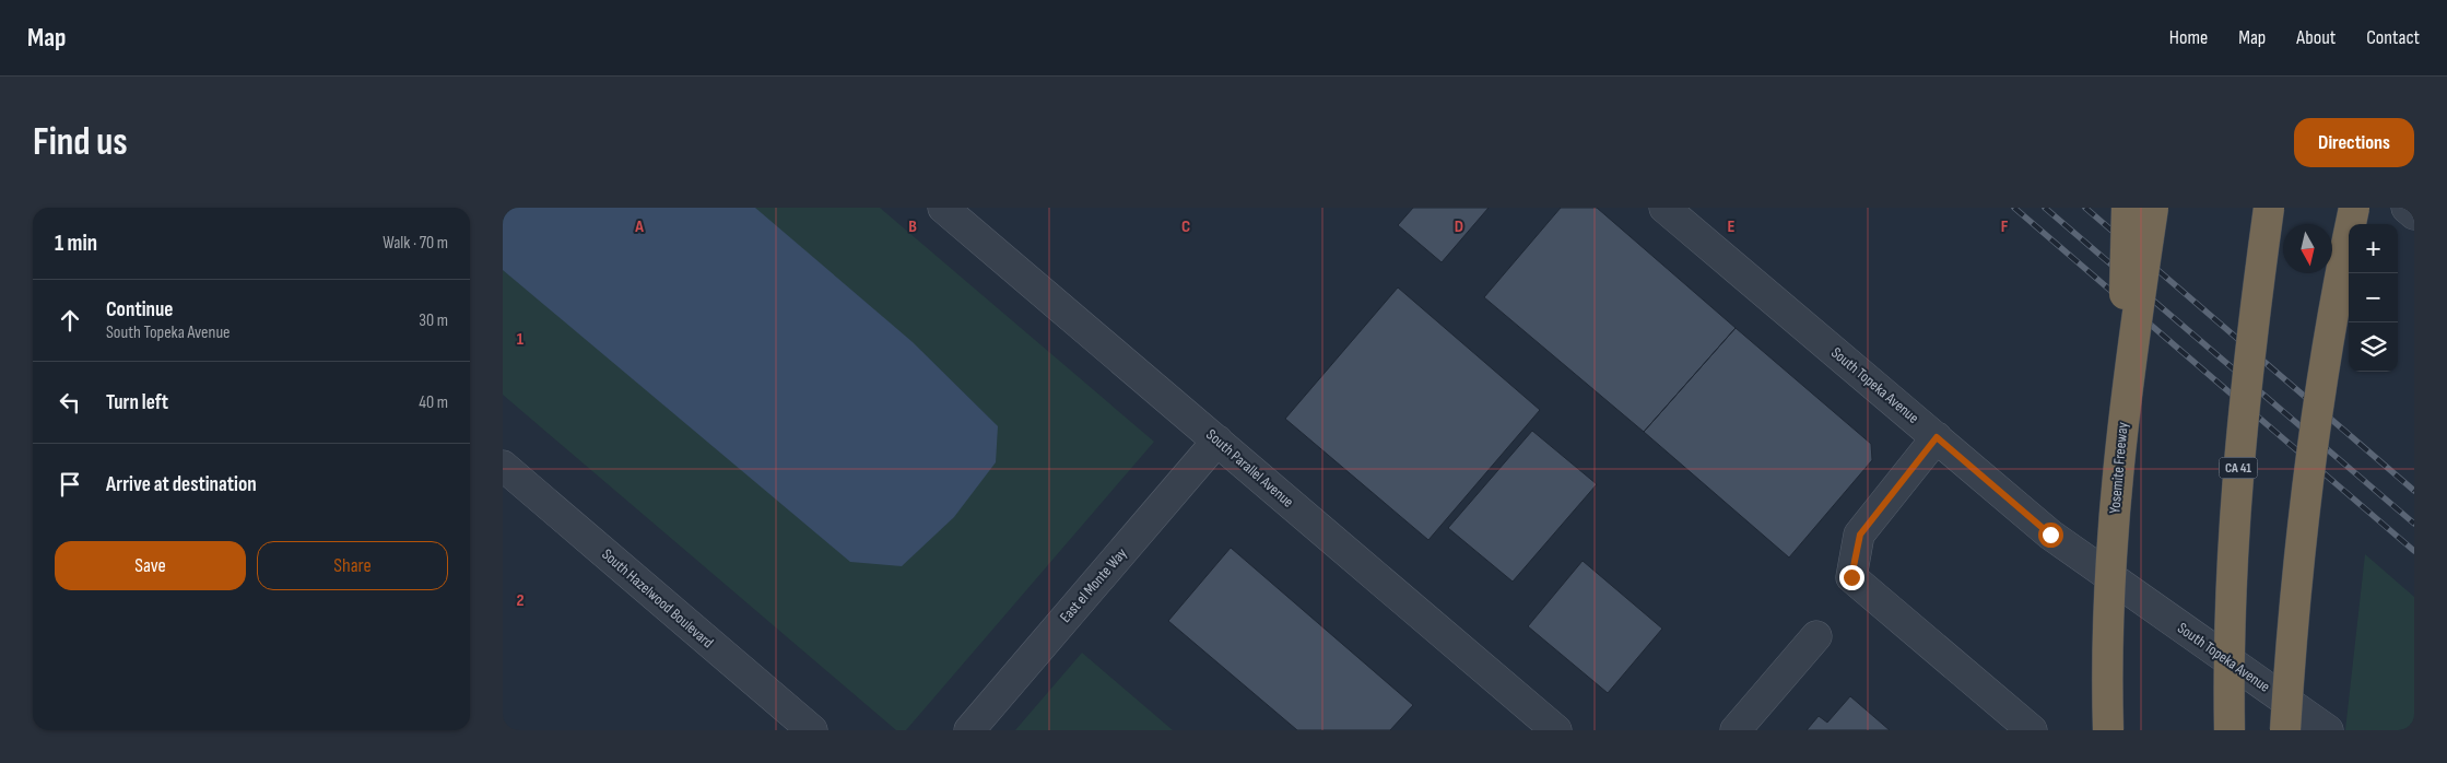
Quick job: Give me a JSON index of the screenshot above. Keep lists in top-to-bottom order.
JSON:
{
  "streets": {
    "highway": ["Yosemite Freeway", "CA 41"],
    "street": [
      "South Topeka Avenue",
      "South Parallel Avenue",
      "East el Monte Way",
      "South Hazelwood Boulevard"
    ]
  },
  "crossings": [
    ["South Parallel Avenue", "East el Monte Way"]
  ],
  "north": "bottom",
  "page": {
    "header": "Map",
    "nav": [
      "Home",
      "Map",
      "About",
      "Contact"
    ],
    "buttons": [
      "Directions",
      ["Save", "Share"]
    ],
    "title": "Find us",
    "heading": ["1 min", "Walk · 70 m"],
    "map_buttons": ["+", "−"],
    "list": [
      ["Continue", "South Topeka Avenue", "30 m"],
      ["Turn left", "40 m"],
      "Arrive at destination"
    ]
  },
  "grid": {
    "columns": [
      "A",
      "B",
      "C",
      "D",
      "E",
      "F"
    ],
    "rows": ["1", "2"]
  }
}
